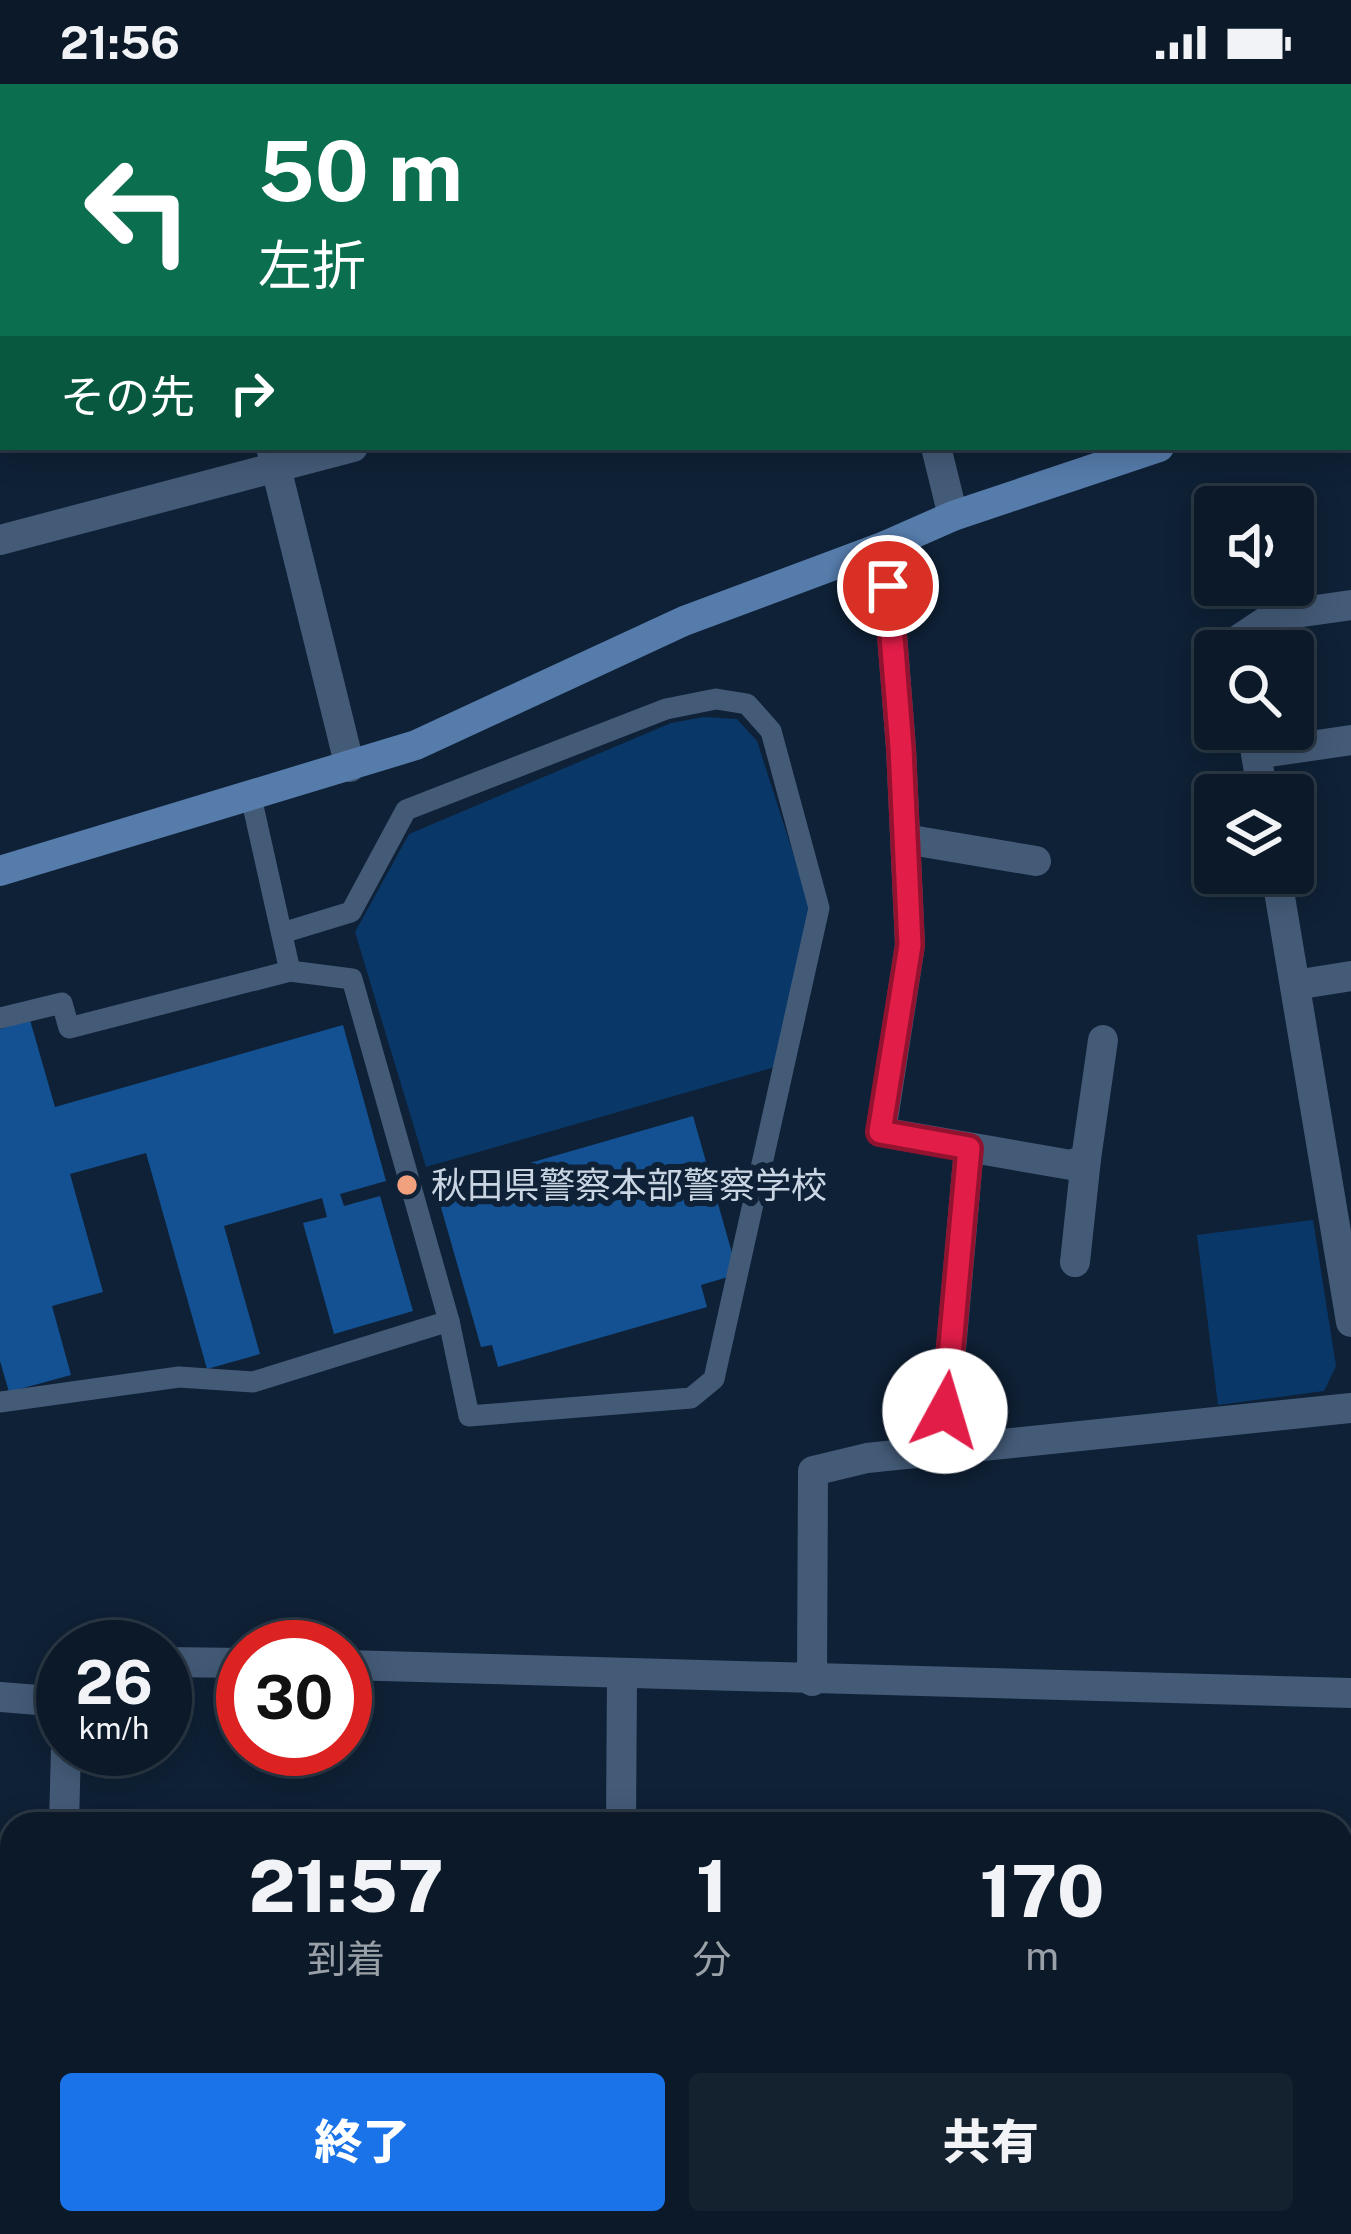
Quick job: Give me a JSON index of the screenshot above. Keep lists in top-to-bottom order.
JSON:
{
  "places": ["秋田県警察本部警察学校"],
  "page": {
    "status": "21:56",
    "turn": ["50 m", "左折"],
    "then": "その先",
    "speed": "26 km/h",
    "limit": "30",
    "eta": [
      "21:57",
      "到着",
      "1",
      "分",
      "170",
      "m"
    ],
    "buttons": ["終了", "共有"]
  }
}
